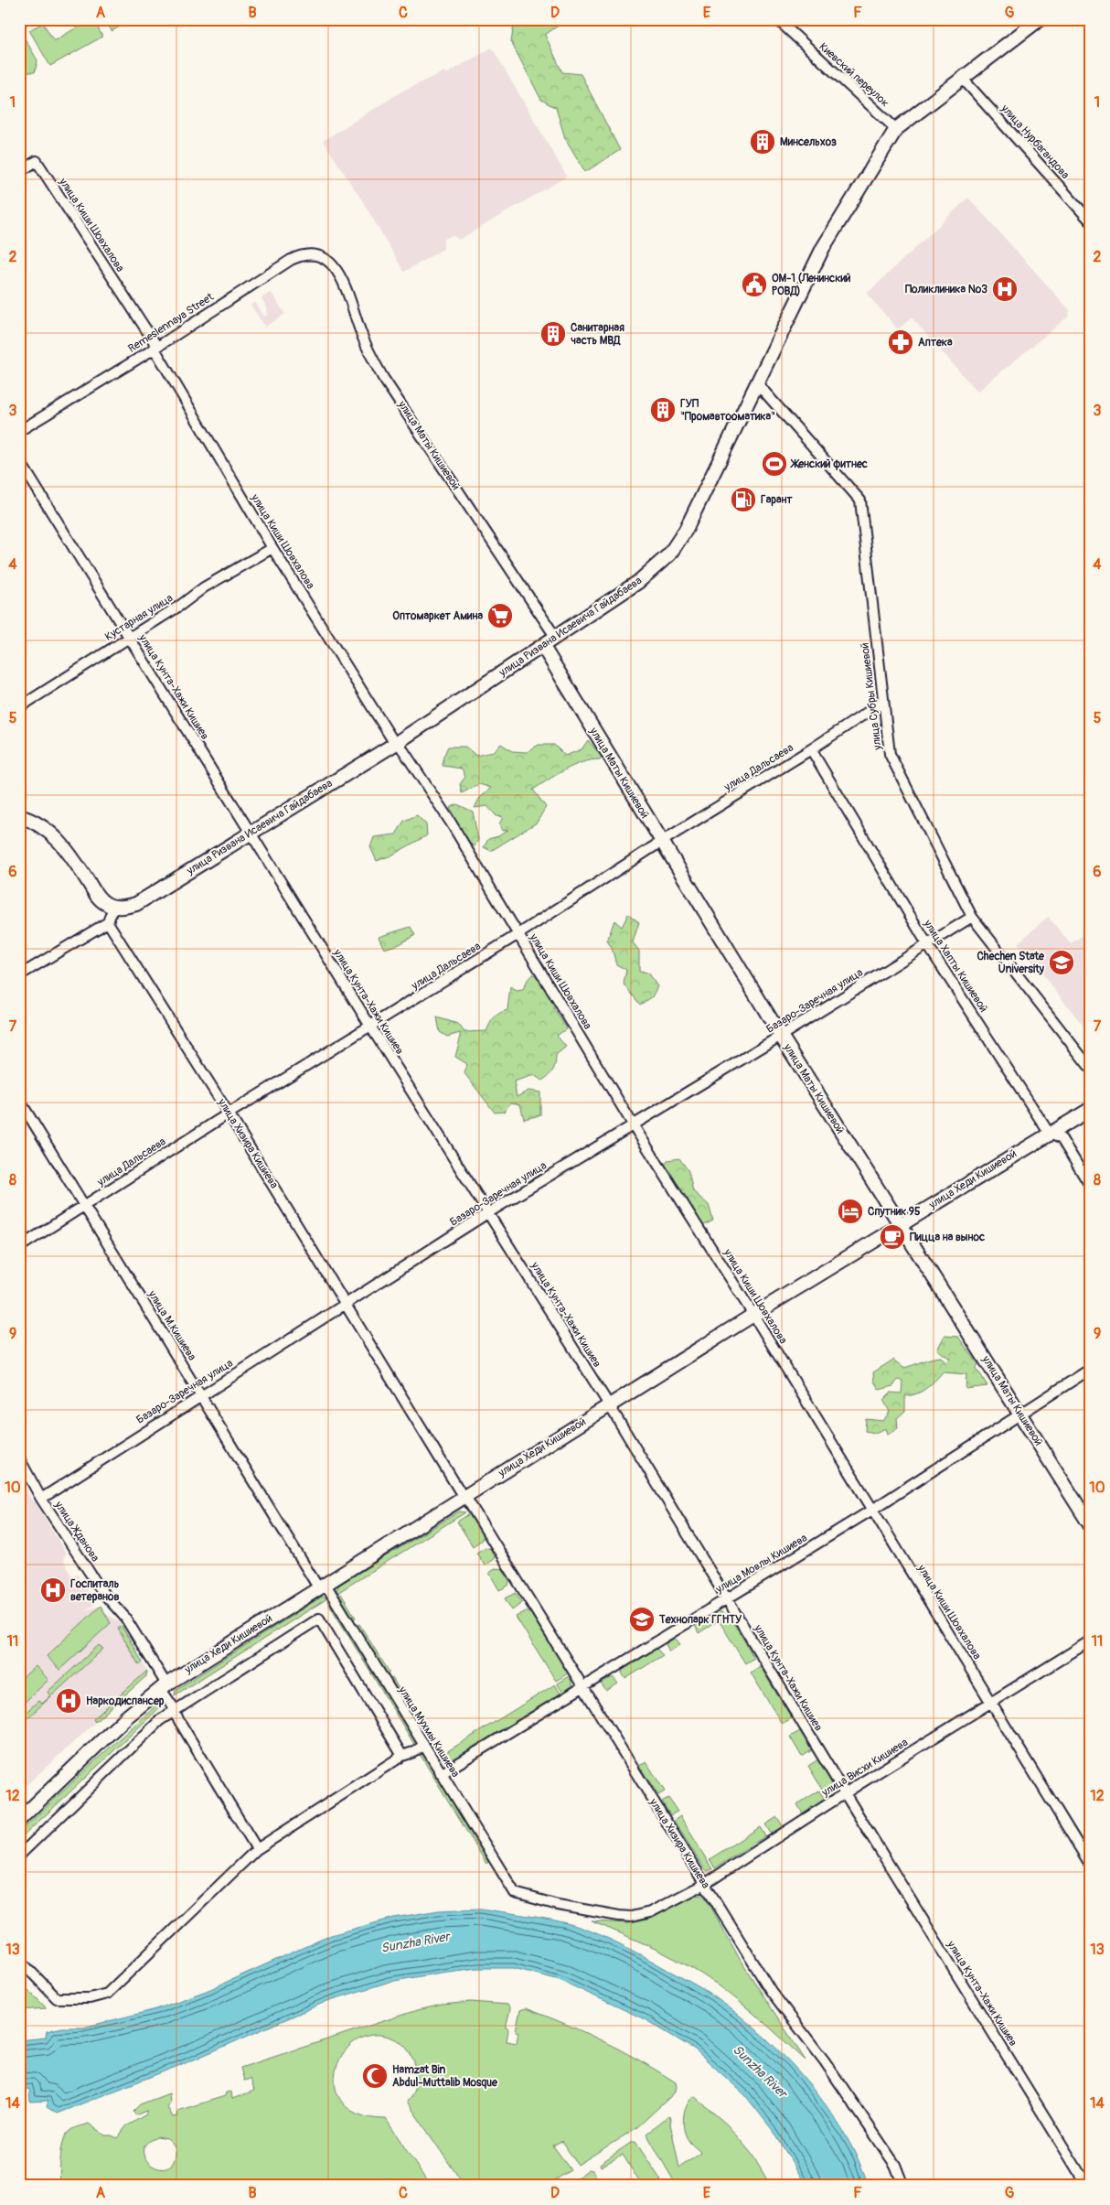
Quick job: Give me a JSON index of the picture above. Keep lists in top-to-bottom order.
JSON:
{
  "streets": {
    "street": [
      "Киевский переулок",
      "улица Нурбагандова",
      "улица Киши Шовхалова",
      "Remeslennaya Street",
      "улица Маты Кишиевой",
      "Кустарная улица",
      "улица Ризвана Исаевича Гайдабаева",
      "улица Кунта-Хажи Кишиев",
      "улица Субры Кишиевой",
      "улица Дальсаева",
      "улица Хапты Кишиевой",
      "Базаро-Заречная улица",
      "улица Хизира Кишиева",
      "улица Хеди Кишиевой",
      "улица М.Кишиева",
      "улица Жданова",
      "улица Мовлы Кишиева",
      "улица Мухмы Кишиева",
      "улица Висхи Кишиева"
    ]
  },
  "crossings": [
    ["Киевский переулок", "улица Ризвана Исаевича Гайдабаева"],
    ["улица Нурбагандова", "улица Ризвана Исаевича Гайдабаева"],
    ["улица Киши Шовхалова", "Remeslennaya Street"],
    ["улица Киши Шовхалова", "Кустарная улица"],
    ["улица Киши Шовхалова", "улица Ризвана Исаевича Гайдабаева"],
    ["улица Киши Шовхалова", "улица Дальсаева"],
    ["улица Киши Шовхалова", "Базаро-Заречная улица"],
    ["улица Киши Шовхалова", "улица Хеди Кишиевой"],
    ["улица Киши Шовхалова", "улица Мовлы Кишиева"],
    ["улица Киши Шовхалова", "улица Висхи Кишиева"],
    ["Remeslennaya Street", "улица Маты Кишиевой"],
    ["улица Маты Кишиевой", "улица Ризвана Исаевича Гайдабаева"],
    ["улица Маты Кишиевой", "улица Дальсаева"],
    ["улица Маты Кишиевой", "Базаро-Заречная улица"],
    ["улица Маты Кишиевой", "улица Хеди Кишиевой"],
    ["улица Маты Кишиевой", "улица Мовлы Кишиева"],
    ["Кустарная улица", "улица Кунта-Хажи Кишиев"],
    ["улица Ризвана Исаевича Гайдабаева", "улица Кунта-Хажи Кишиев"],
    ["улица Ризвана Исаевича Гайдабаева", "улица Субры Кишиевой"],
    ["улица Кунта-Хажи Кишиев", "улица Дальсаева"],
    ["улица Кунта-Хажи Кишиев", "Базаро-Заречная улица"],
    ["улица Кунта-Хажи Кишиев", "улица Хеди Кишиевой"],
    ["улица Кунта-Хажи Кишиев", "улица Мовлы Кишиева"],
    ["улица Кунта-Хажи Кишиев", "улица Висхи Кишиева"],
    ["улица Субры Кишиевой", "улица Дальсаева"],
    ["улица Субры Кишиевой", "Базаро-Заречная улица"],
    ["улица Дальсаева", "улица Хапты Кишиевой"],
    ["улица Дальсаева", "улица Хизира Кишиева"],
    ["улица Дальсаева", "улица М.Кишиева"],
    ["улица Хапты Кишиевой", "Базаро-Заречная улица"],
    ["улица Хапты Кишиевой", "улица Хеди Кишиевой"],
    ["Базаро-Заречная улица", "улица Хизира Кишиева"],
    ["Базаро-Заречная улица", "улица М.Кишиева"],
    ["Базаро-Заречная улица", "улица Жданова"],
    ["улица Хизира Кишиева", "улица Хеди Кишиевой"],
    ["улица Хизира Кишиева", "улица Мовлы Кишиева"],
    ["улица Хизира Кишиева", "улица Висхи Кишиева"],
    ["улица Хеди Кишиевой", "улица М.Кишиева"],
    ["улица Хеди Кишиевой", "улица Жданова"],
    ["улица Хеди Кишиевой", "улица Мухмы Кишиева"],
    ["улица М.Кишиева", "улица Мухмы Кишиева"],
    ["улица Мовлы Кишиева", "улица Мухмы Кишиева"],
    ["улица Мухмы Кишиева", "улица Висхи Кишиева"]
  ],
  "water": ["Sunzha River"],
  "places": {
    "building": ["Минсельхоз", "Санитарная часть МВД", "ГУП \"Промавтооматика\""],
    "public building": ["ОМ-1 (Ленинский РОВД)"],
    "hospital": ["Поликлиника №3", "Госпиталь ветеранов", "Наркодиспансер"],
    "pharmacy": ["Аптека"],
    "sports": ["Женский фитнес"],
    "fuel station": ["Гарант"],
    "supermarket": ["Оптомаркет Амина"],
    "school or university": ["Chechen State University", "Технопарк ГГНТУ"],
    "hotel": ["Спутник 95"],
    "cafe": ["Пицца на вынос"],
    "mosque": ["Hamzat Bin Abdul-Muttalib Mosque"]
  },
  "grid": {
    "columns": [
      "A",
      "B",
      "C",
      "D",
      "E",
      "F",
      "G"
    ],
    "rows": [
      "1",
      "2",
      "3",
      "4",
      "5",
      "6",
      "7",
      "8",
      "9",
      "10",
      "11",
      "12",
      "13",
      "14"
    ]
  }
}
